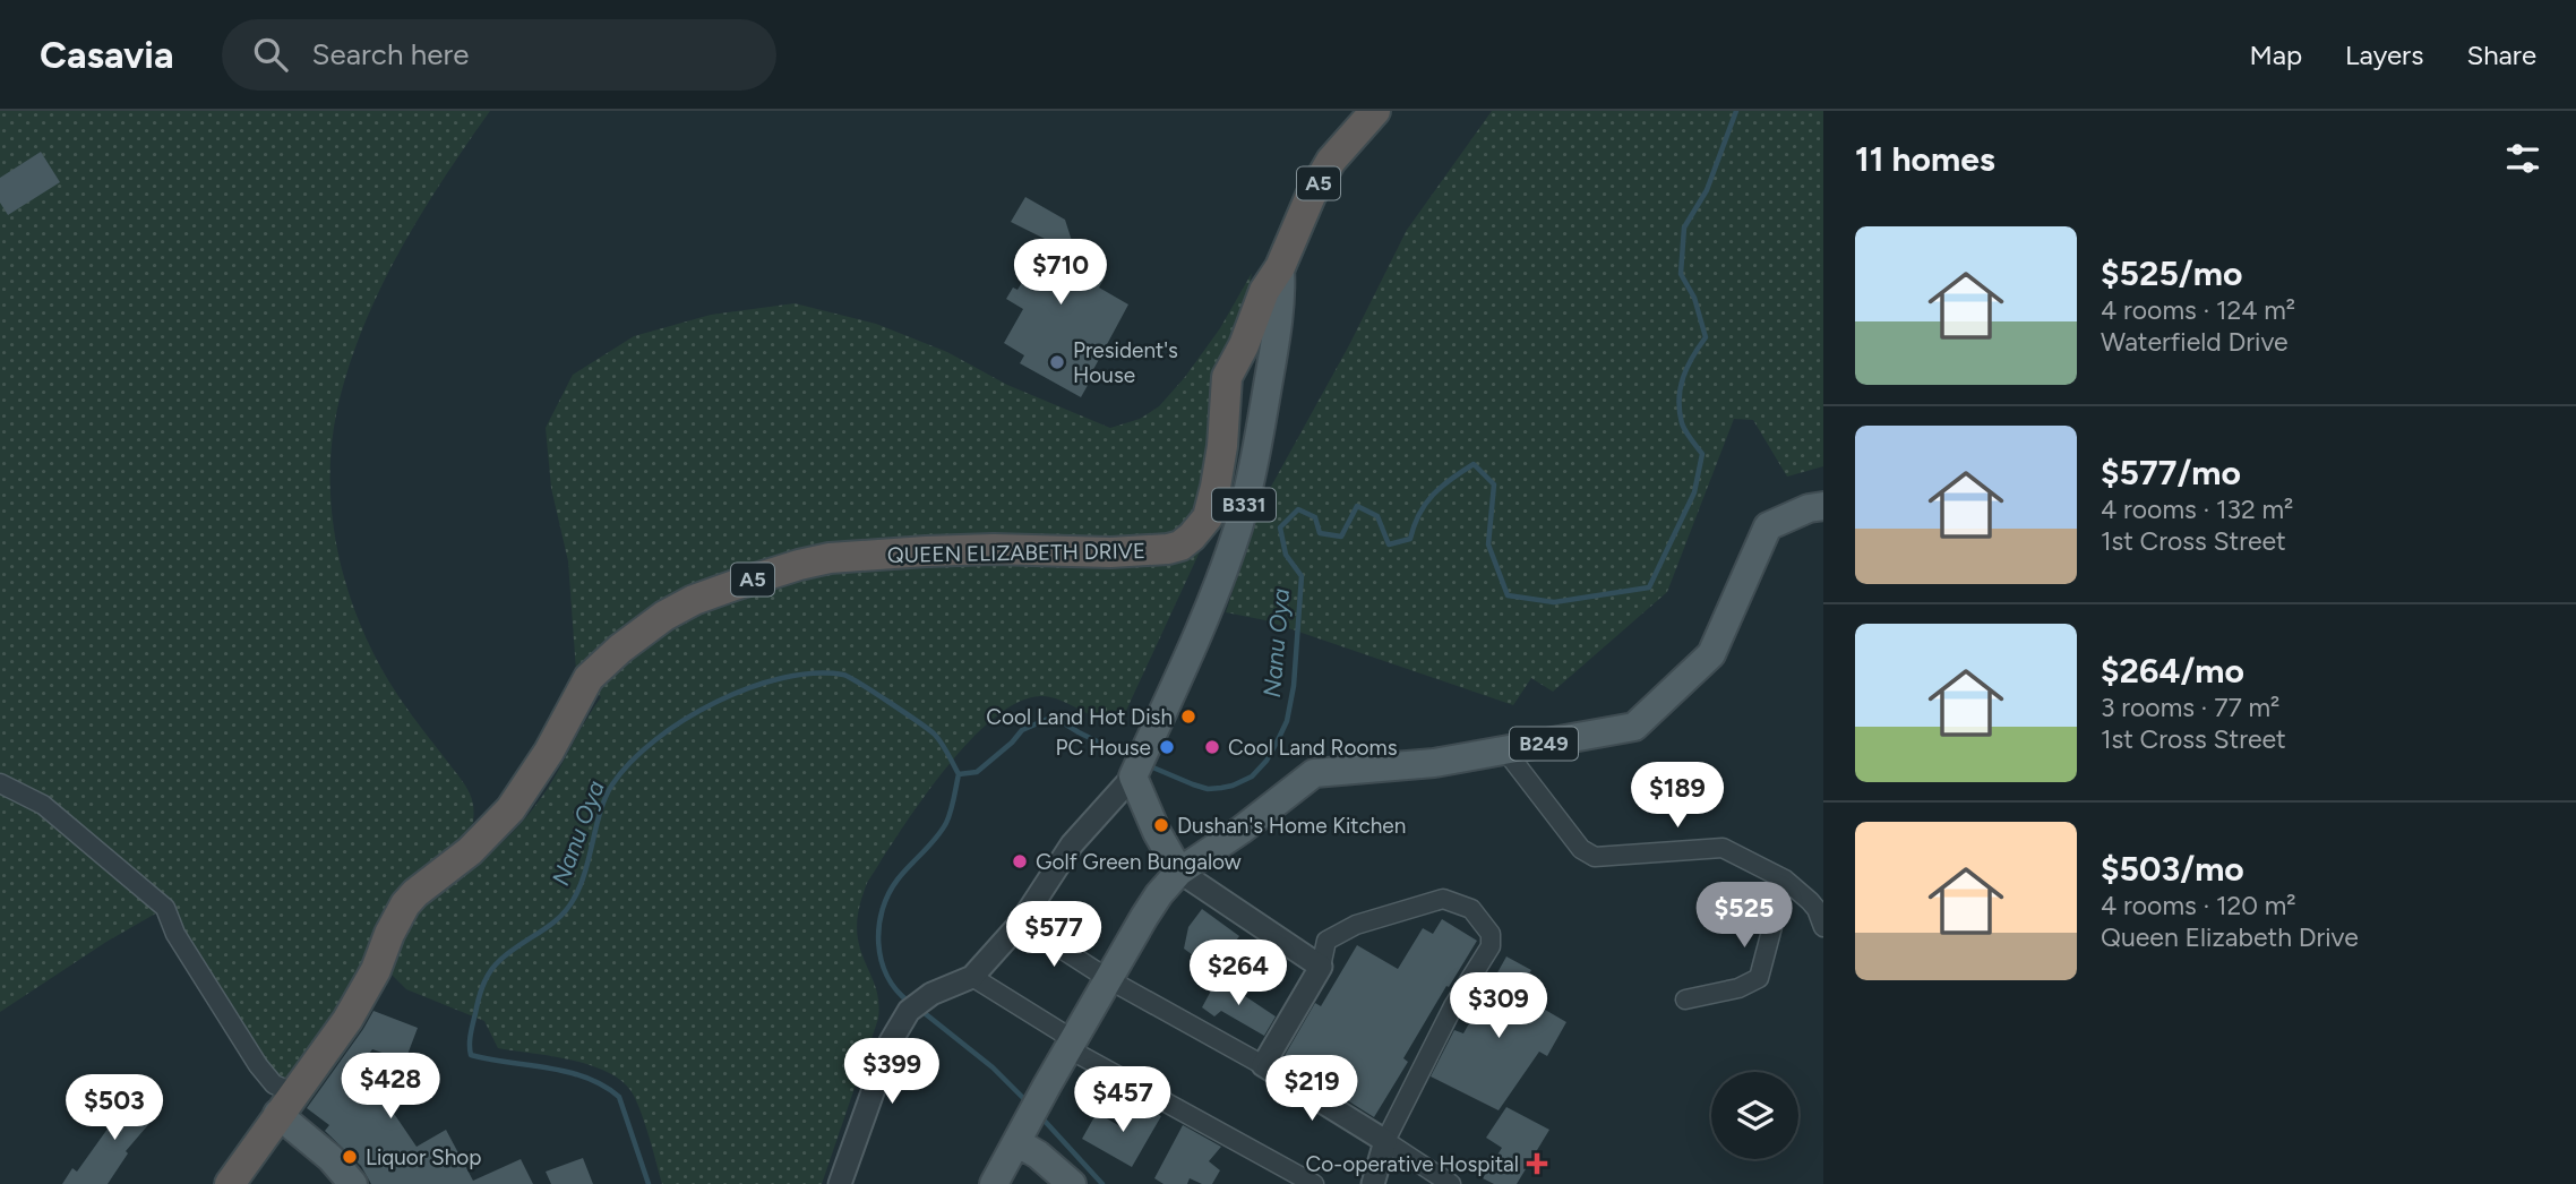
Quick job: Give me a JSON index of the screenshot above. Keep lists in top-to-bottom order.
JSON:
{
  "streets": {
    "highway": ["A5", "QUEEN ELIZABETH DRIVE"],
    "main road": ["B331", "B249"]
  },
  "crossings": [
    ["A5", "B331"],
    ["A5", "QUEEN ELIZABETH DRIVE"],
    ["B331", "QUEEN ELIZABETH DRIVE"]
  ],
  "water": ["Nanu Oya"],
  "places": {
    "other": [
      "President's House",
      "Cool Land Hot Dish",
      "PC House",
      "Cool Land Rooms",
      "Dushan's Home Kitchen",
      "Golf Green Bungalow",
      "Liquor Shop"
    ],
    "health": ["Co-operative Hospital"]
  },
  "page": {
    "header": "Casavia",
    "search": "Search here",
    "nav": ["Map", "Layers", "Share"],
    "heading": "11 homes",
    "list": [
      {
        "name": "$525/mo",
        "note": "4 rooms · 124 m² · Waterfield Drive"
      },
      {
        "name": "$577/mo",
        "note": "4 rooms · 132 m² · 1st Cross Street"
      },
      {
        "name": "$264/mo",
        "note": "3 rooms · 77 m² · 1st Cross Street"
      },
      {
        "name": "$503/mo",
        "note": "4 rooms · 120 m² · Queen Elizabeth Drive"
      }
    ],
    "price": [
      "$710",
      "$189",
      "$525",
      "$577",
      "$264",
      "$309",
      "$399",
      "$428",
      "$219",
      "$457",
      "$503"
    ]
  }
}
